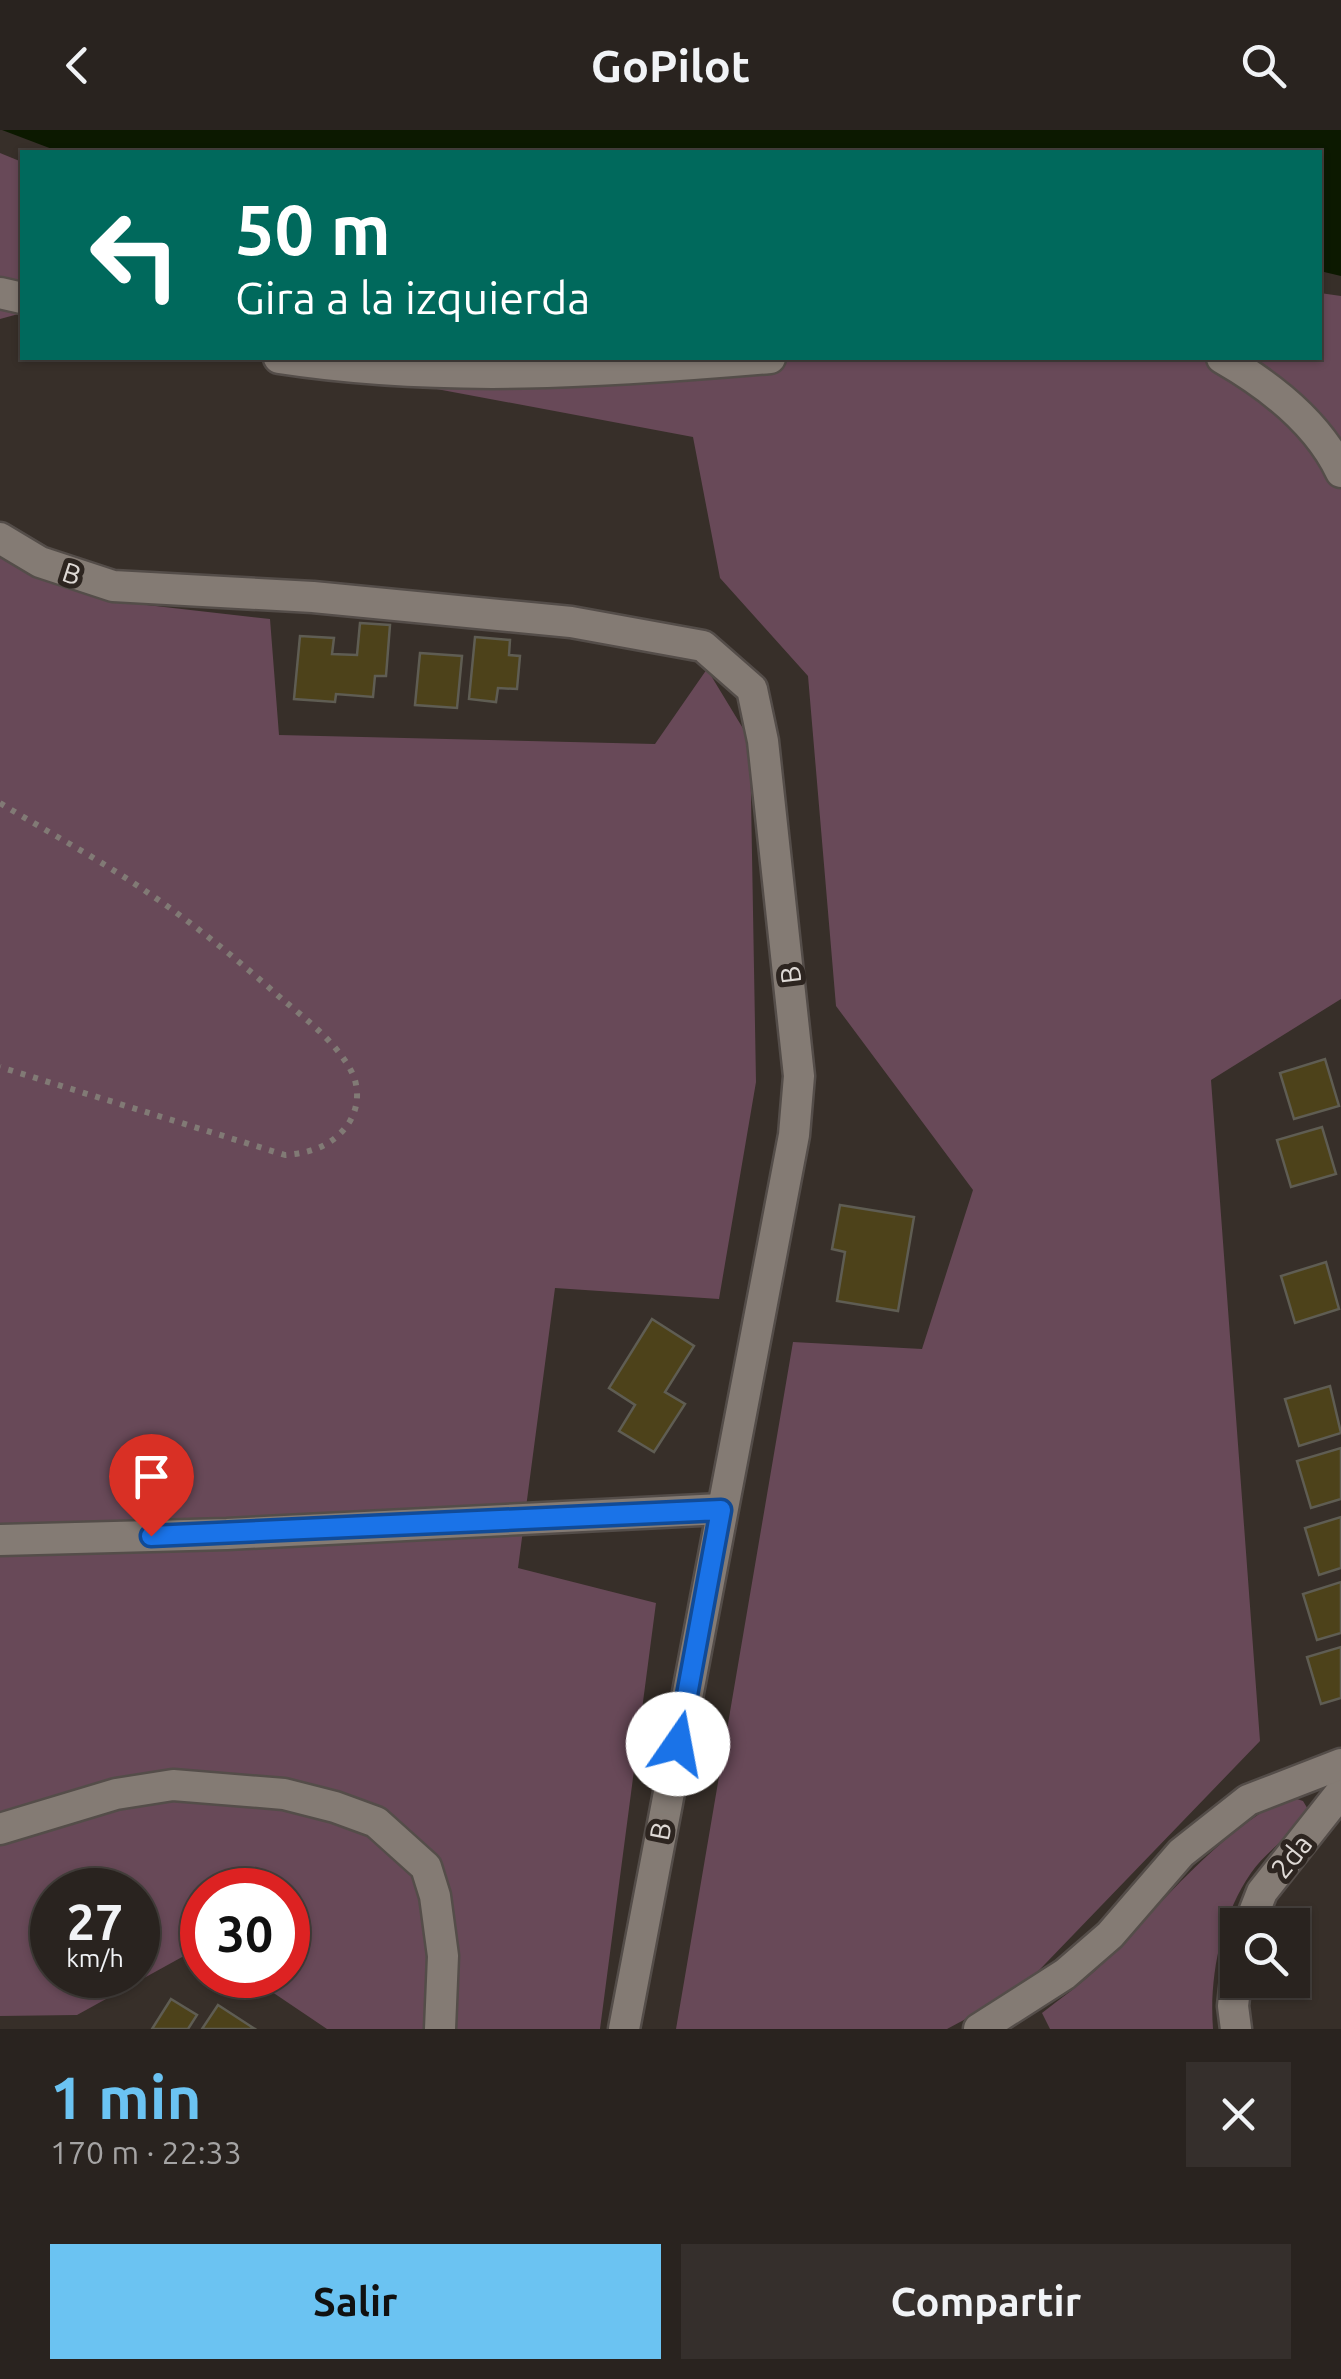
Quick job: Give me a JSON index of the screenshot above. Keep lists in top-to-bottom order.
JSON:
{
  "streets": {
    "street": ["B", "2da"]
  },
  "page": {
    "header": "GoPilot",
    "turn": ["50 m", "Gira a la izquierda"],
    "speed": "27 km/h",
    "limit": "30",
    "heading": ["1 min", "170 m · 22:33"],
    "buttons": ["Salir", "Compartir"]
  }
}
